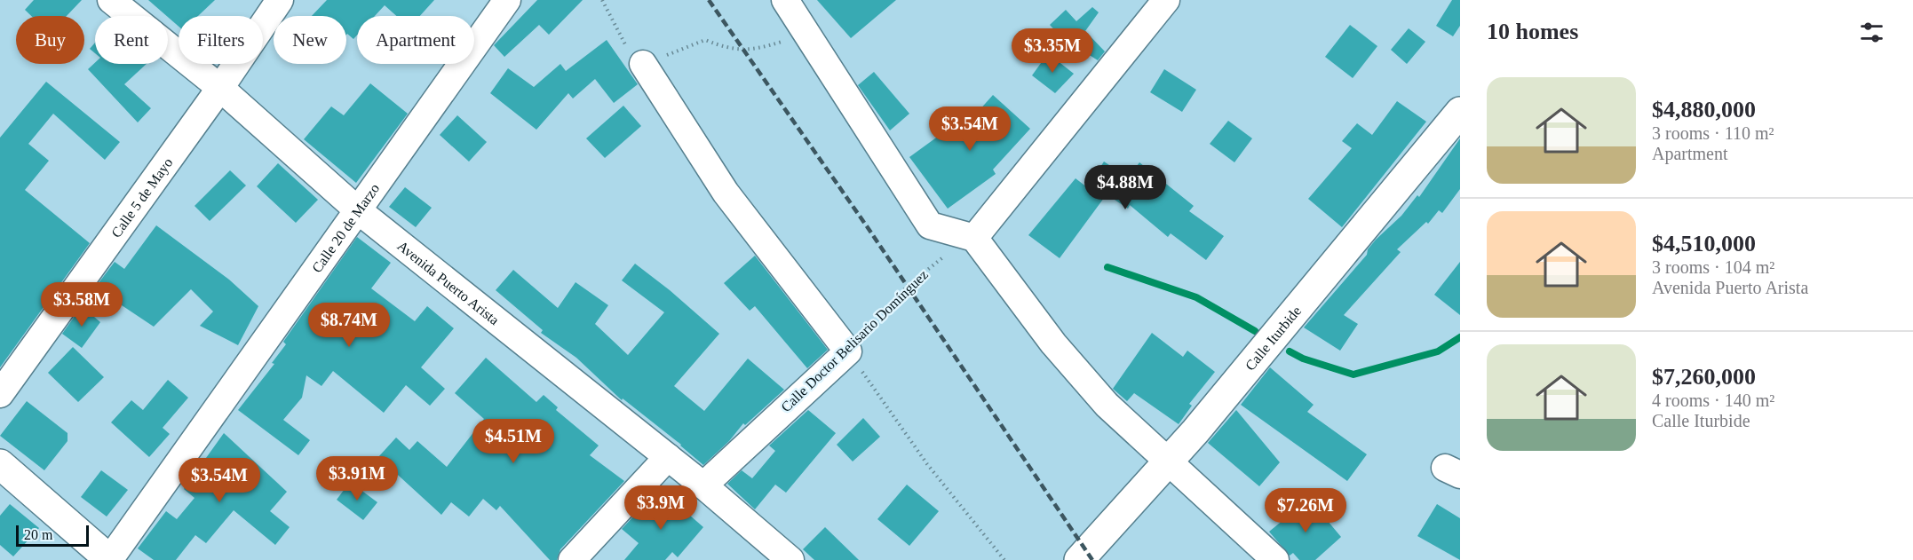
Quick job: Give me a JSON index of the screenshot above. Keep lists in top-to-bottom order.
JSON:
{
  "streets": {
    "street": [
      "Calle 5 de Mayo",
      "Calle 20 de Marzo",
      "Avenida Puerto Arista",
      "Calle Iturbide",
      "Calle Doctor Belisario Domínguez"
    ]
  },
  "crossings": [
    ["Calle 5 de Mayo", "Avenida Puerto Arista"],
    ["Calle 20 de Marzo", "Avenida Puerto Arista"],
    ["Avenida Puerto Arista", "Calle Doctor Belisario Domínguez"]
  ],
  "scale_bar": "20 m",
  "page": {
    "heading": "10 homes",
    "chip": [
      "Buy",
      "Rent",
      "Filters",
      "New",
      "Apartment"
    ],
    "price": [
      "$3.35M",
      "$3.54M",
      "$4.88M",
      "$3.58M",
      "$8.74M",
      "$4.51M",
      "$3.91M",
      "$3.54M",
      "$3.9M",
      "$7.26M"
    ],
    "list": [
      {
        "name": "$4,880,000",
        "note": "3 rooms · 110 m² · Apartment"
      },
      {
        "name": "$4,510,000",
        "note": "3 rooms · 104 m² · Avenida Puerto Arista"
      },
      {
        "name": "$7,260,000",
        "note": "4 rooms · 140 m² · Calle Iturbide"
      }
    ],
    "scale": "20 m"
  }
}
